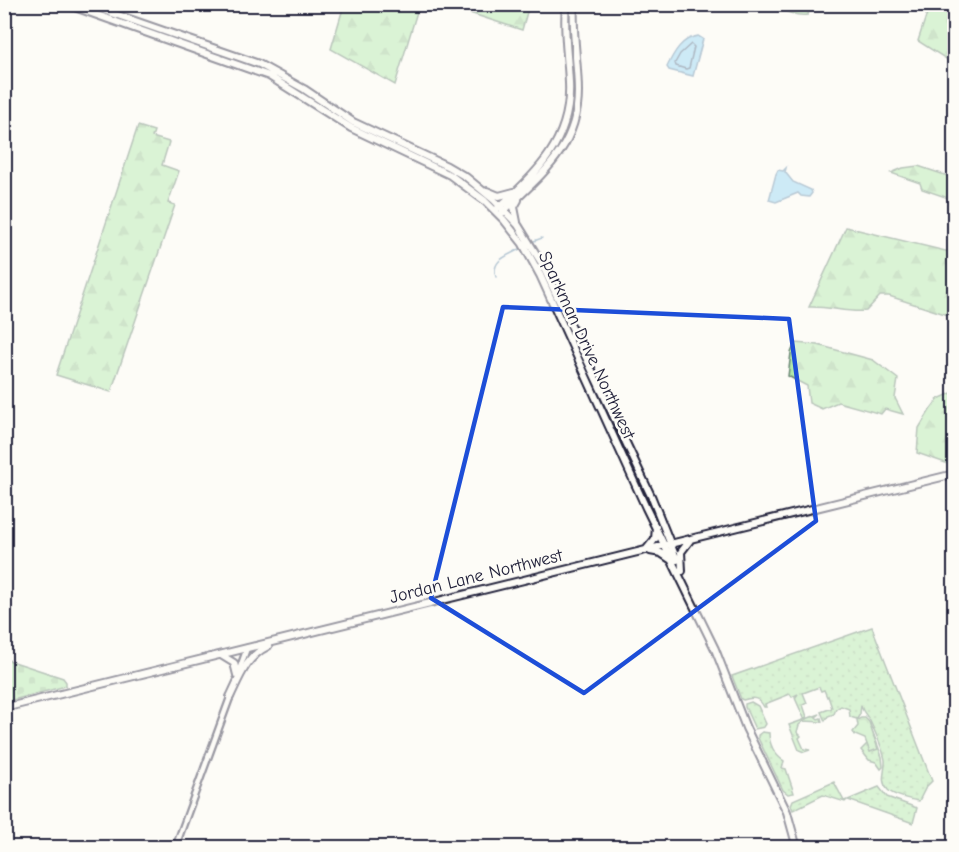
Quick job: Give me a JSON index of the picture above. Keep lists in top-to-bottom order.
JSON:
{
  "streets": {
    "main road": ["Sparkman Drive Northwest", "Jordan Lane Northwest"]
  },
  "crossings": [
    ["Sparkman Drive Northwest", "Jordan Lane Northwest"]
  ]
}
